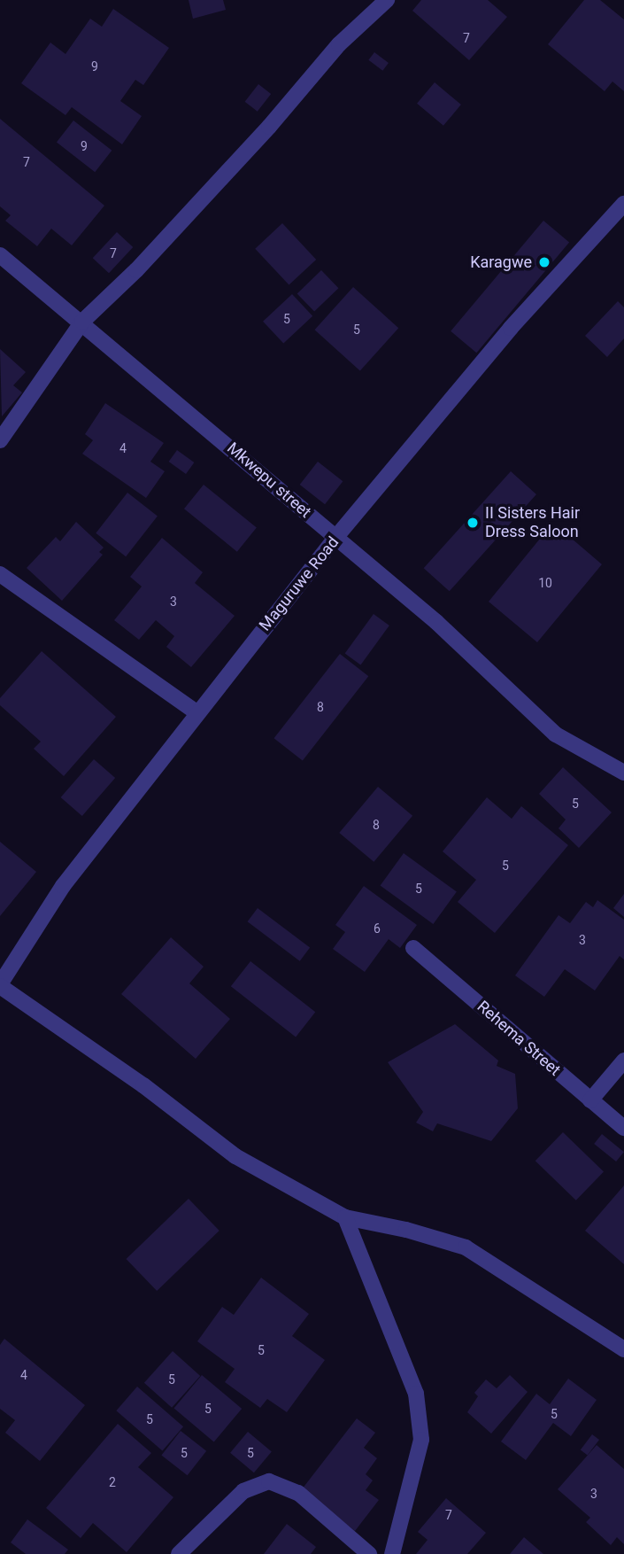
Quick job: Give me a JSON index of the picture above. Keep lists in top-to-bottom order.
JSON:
{
  "streets": {
    "street": ["Mkwepu street", "Maguruwe Road", "Rehema Street"]
  },
  "crossings": [
    ["Mkwepu street", "Maguruwe Road"]
  ],
  "places": ["Karagwe", "II Sisters Hair Dress Saloon"],
  "house_numbers": [
    "7",
    "9",
    "9",
    "7",
    "7",
    "5",
    "5",
    "4",
    "10",
    "3",
    "8",
    "5",
    "8",
    "5",
    "5",
    "6",
    "3",
    "5",
    "4",
    "5",
    "5",
    "5",
    "5",
    "5",
    "5",
    "2",
    "3",
    "7"
  ]
}
